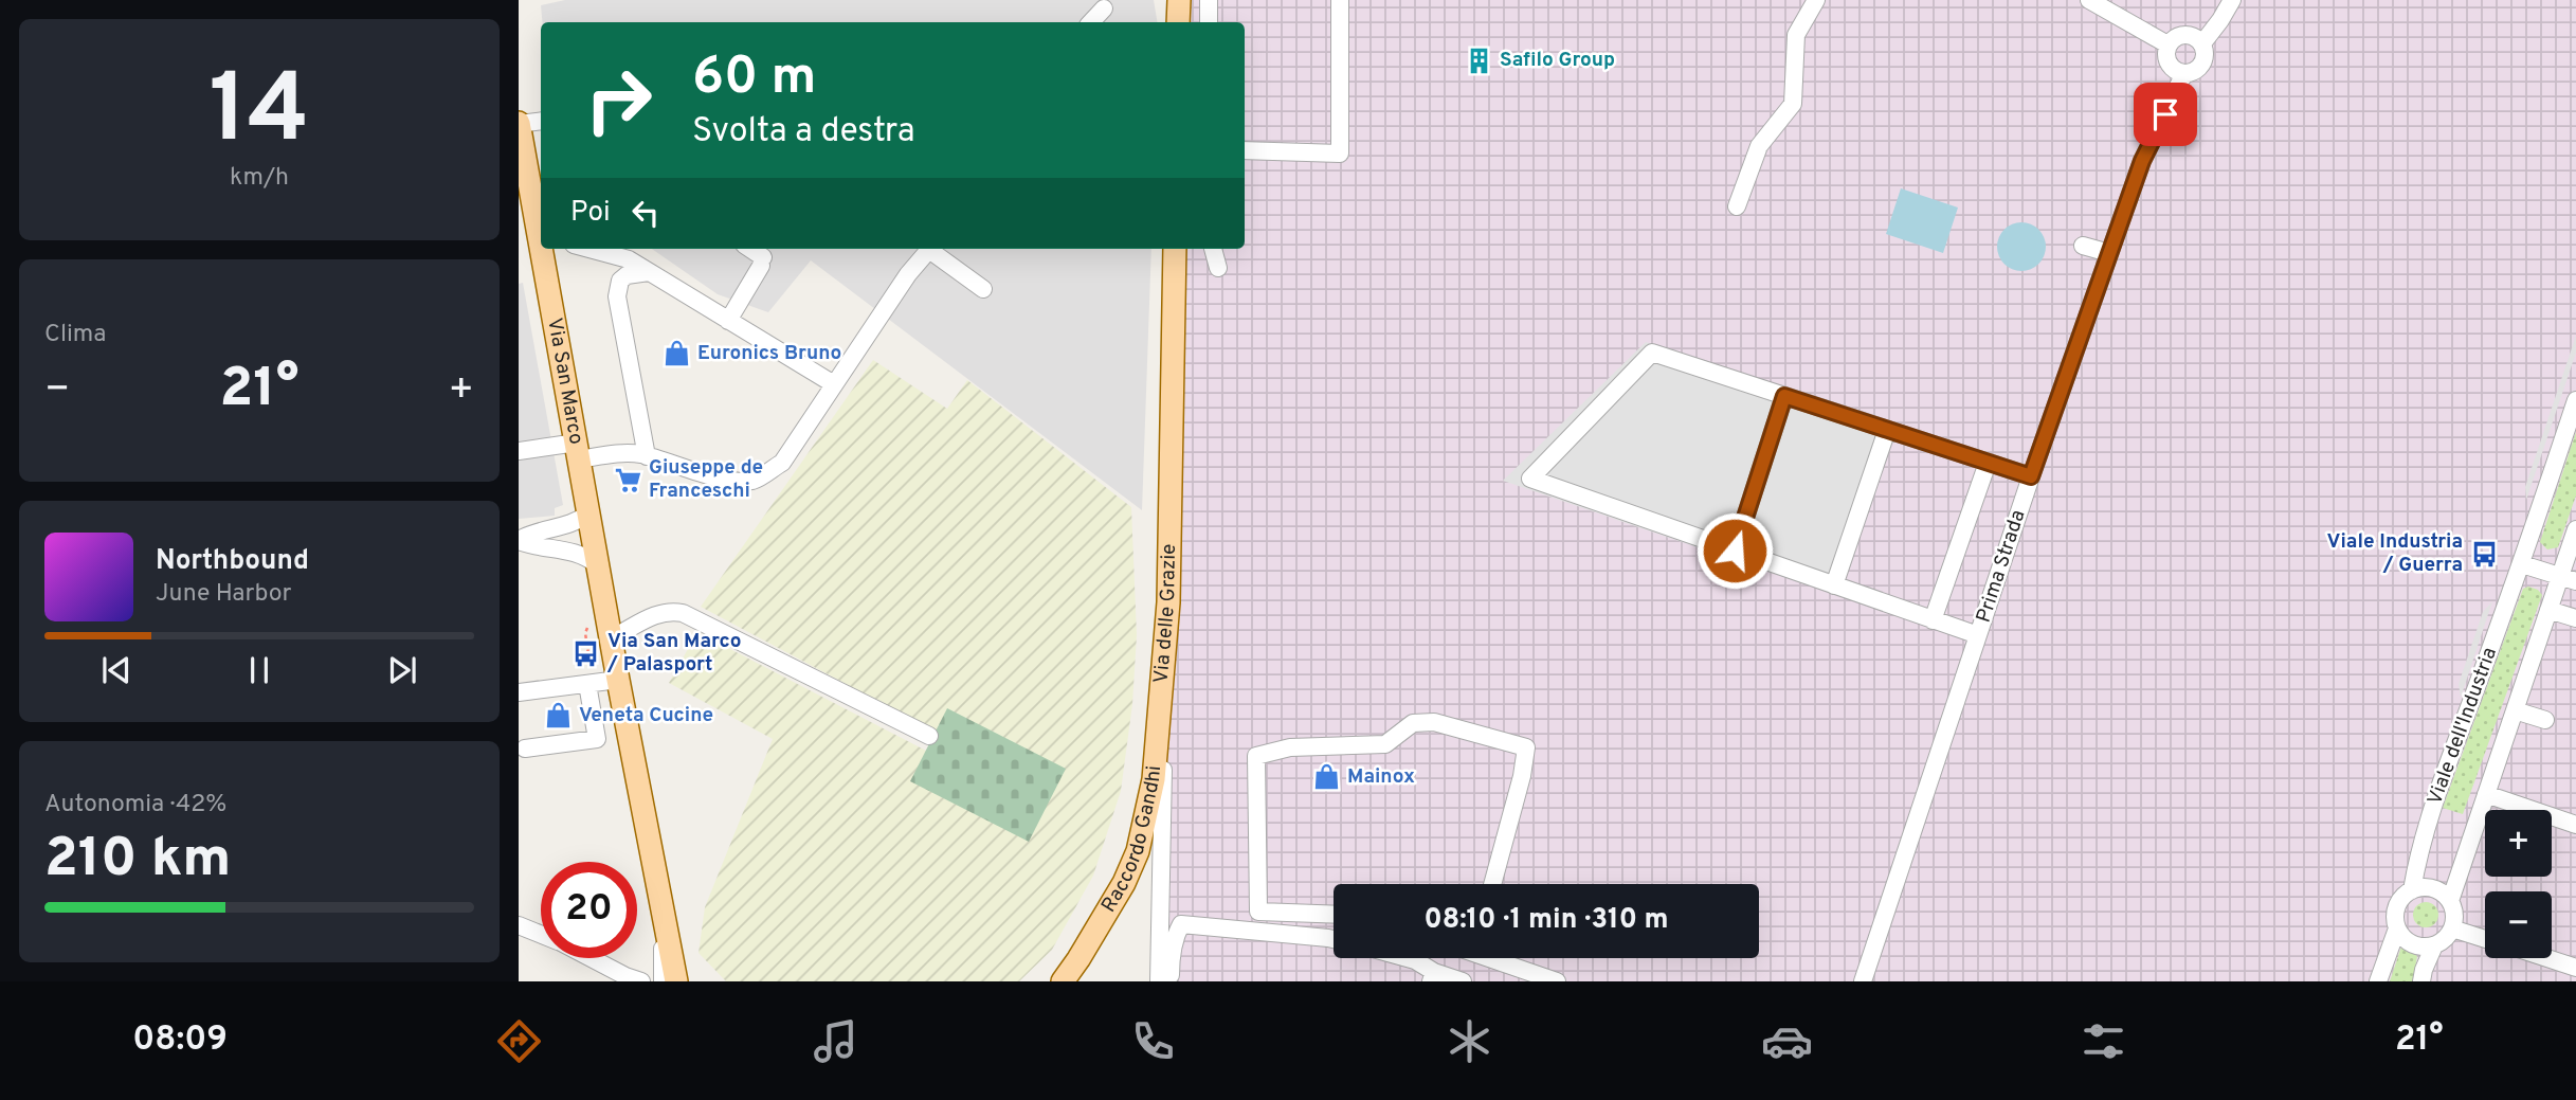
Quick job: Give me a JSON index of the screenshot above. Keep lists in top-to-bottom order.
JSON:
{
  "streets": {
    "main road": ["Via San Marco", "Via delle Grazie", "Raccordo Gandhi"],
    "street": ["Prima Strada", "Viale dell'Industria"]
  },
  "crossings": [
    ["Via delle Grazie", "Raccordo Gandhi"]
  ],
  "places": {
    "building": ["Safilo Group"],
    "shop": ["Euronics Bruno", "Veneta Cucine", "Mainox"],
    "supermarket": ["Giuseppe de Franceschi"],
    "bus stop": ["Viale Industria / Guerra", "Via San Marco / Palasport"]
  },
  "page": {
    "tile": [
      ["14", "km/h"],
      "Clima",
      ["Autonomia · 42%", "210 km"]
    ],
    "turn": ["60 m", "Svolta a destra"],
    "then": "Poi",
    "heat": ["−", "21°", "+"],
    "song": ["Northbound", "June Harbor"],
    "map_buttons": ["+", "−"],
    "limit": "20",
    "trip": "08:10 · 1 min · 310 m",
    "tabs": ["08:09", "21°"]
  }
}
